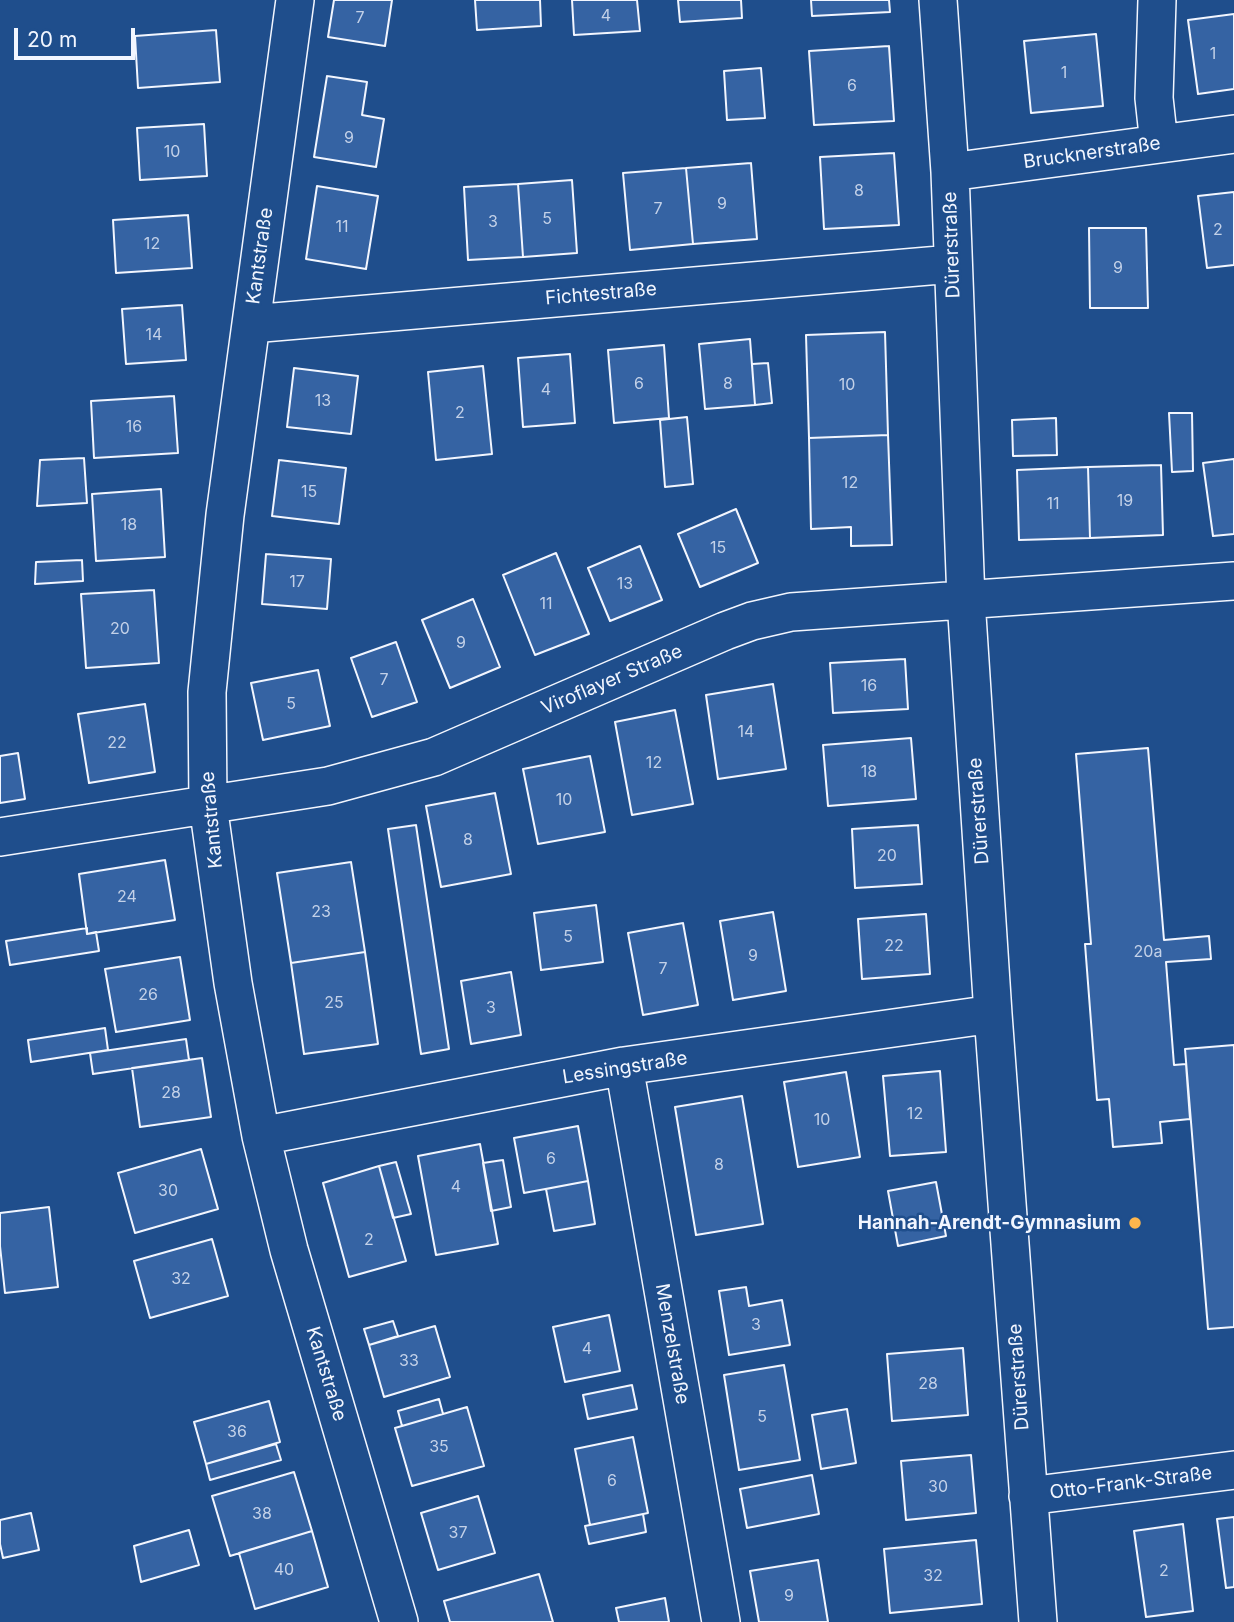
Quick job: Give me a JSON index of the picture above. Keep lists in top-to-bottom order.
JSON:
{
  "streets": {
    "street": [
      "Brucknerstraße",
      "Dürerstraße",
      "Kantstraße",
      "Fichtestraße",
      "Viroflayer Straße",
      "Lessingstraße",
      "Menzelstraße",
      "Otto-Frank-Straße"
    ]
  },
  "crossings": [
    ["Brucknerstraße", "Dürerstraße"],
    ["Dürerstraße", "Fichtestraße"],
    ["Dürerstraße", "Viroflayer Straße"],
    ["Dürerstraße", "Lessingstraße"],
    ["Dürerstraße", "Otto-Frank-Straße"],
    ["Kantstraße", "Fichtestraße"],
    ["Kantstraße", "Viroflayer Straße"],
    ["Kantstraße", "Lessingstraße"],
    ["Lessingstraße", "Menzelstraße"]
  ],
  "places": ["Hannah-Arendt-Gymnasium"],
  "house_numbers": [
    "4",
    "7",
    "1",
    "1",
    "6",
    "9",
    "10",
    "8",
    "9",
    "7",
    "5",
    "3",
    "11",
    "2",
    "12",
    "9",
    "14",
    "6",
    "8",
    "10",
    "4",
    "13",
    "2",
    "16",
    "12",
    "15",
    "19",
    "11",
    "18",
    "15",
    "17",
    "13",
    "11",
    "20",
    "9",
    "7",
    "16",
    "5",
    "14",
    "22",
    "12",
    "18",
    "10",
    "8",
    "20",
    "24",
    "23",
    "5",
    "22",
    "20a",
    "9",
    "7",
    "26",
    "25",
    "3",
    "28",
    "12",
    "10",
    "6",
    "8",
    "4",
    "30",
    "2",
    "32",
    "3",
    "4",
    "33",
    "28",
    "5",
    "36",
    "35",
    "6",
    "30",
    "38",
    "37",
    "40",
    "2",
    "32",
    "9"
  ],
  "scale_bar": "20 m"
}
